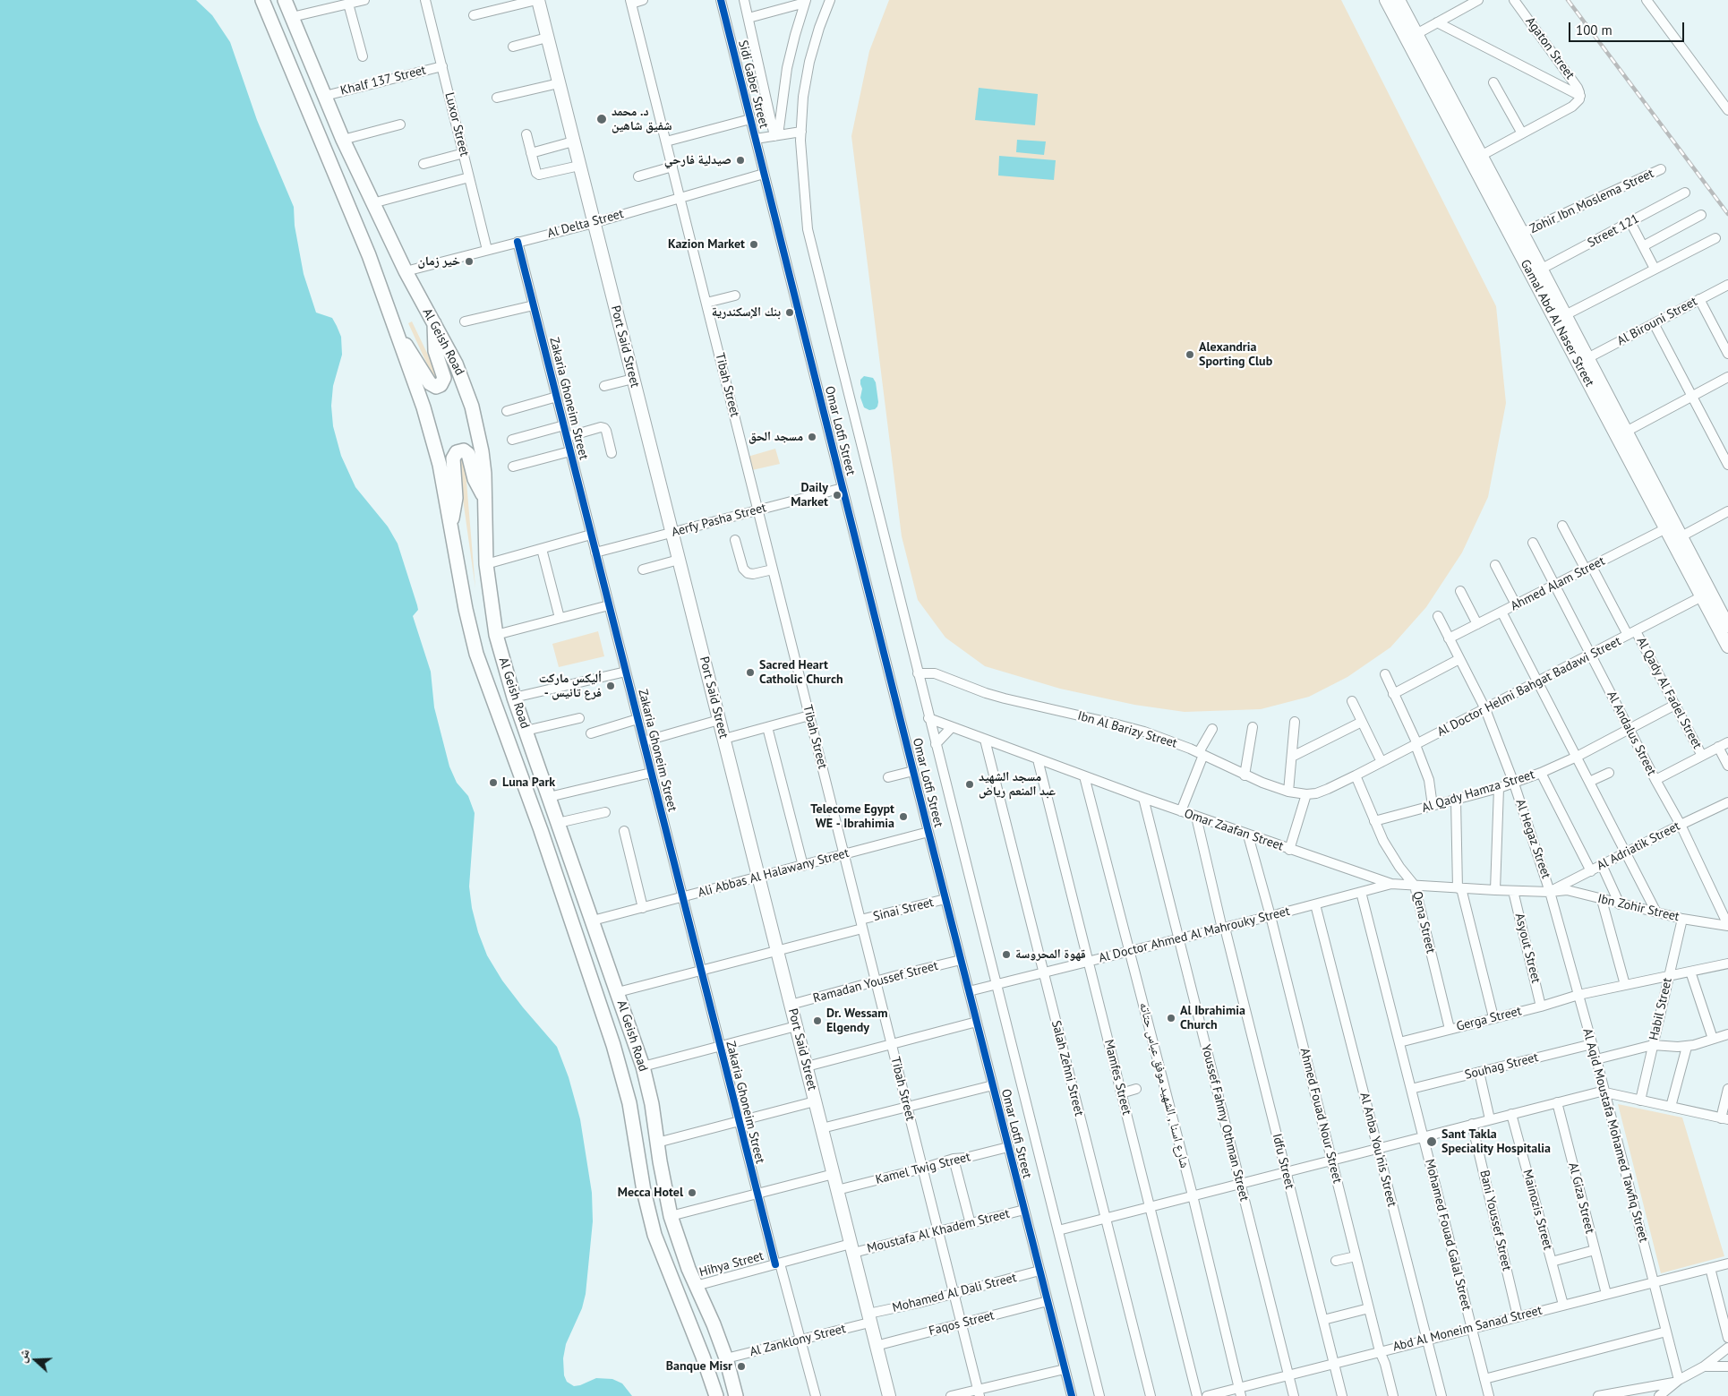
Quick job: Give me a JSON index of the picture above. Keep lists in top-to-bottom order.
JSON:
{
  "streets": {
    "highway": ["Al Geish Road"],
    "main road": ["Gamal Abd Al Naser Street", "Port Said Street"],
    "street": [
      "Agaton Street",
      "Khalf 137 Street",
      "Sidi Gaber Street",
      "Luxor Street",
      "Zohir Ibn Moslema Street",
      "Al Delta Street",
      "Street 121",
      "Al Birouni Street",
      "Tibah Street",
      "Zakaria Ghoneim Street",
      "Omar Lotfi Street",
      "Aerfy Pasha Street",
      "Ahmed Alam Street",
      "Al Doctor Helmi Bahgat Badawi Street",
      "Al Qady Al Fadel Street",
      "Ibn Al Barizy Street",
      "Al Andalus Street",
      "Al Qady Hamza Street",
      "Omar Zaafan Street",
      "Al Hegaz Street",
      "Al Adriatik Street",
      "Ali Abbas Al Halawany Street",
      "Ibn Zohir Street",
      "Sinai Street",
      "Qena Street",
      "Al Doctor Ahmed Al Mahrouky Street",
      "Asyout Street",
      "Ramadan Youssef Street",
      "Habil Street",
      "Gerga Street",
      "Souhag Street",
      "Salah Zehni Street",
      "Mamfes Street",
      "شارع اسنا , الشهيد موفق عباس حتاته",
      "Ahmed Fouad Nour Street",
      "Youssef Fahmy Othman Street",
      "Al Aqid Moustafa Mohamed Tawfiq Street",
      "Al Anba You'nis Street",
      "Idfu Street",
      "Kamel Twig Street",
      "Al Giza Street",
      "Mainozis Street",
      "Bani Youssef Street",
      "Moustafa Al Khadem Street",
      "Mohamed Fouad Galal Street",
      "Hihya Street",
      "Mohamed Al Dali Street",
      "Faqos Street",
      "Abd Al Moneim Sanad Street",
      "Al Zanklony Street"
    ]
  },
  "crossings": [
    ["Khalf 137 Street", "Luxor Street"],
    ["Khalf 137 Street", "Al Geish Road"],
    ["Sidi Gaber Street", "Al Delta Street"],
    ["Sidi Gaber Street", "Omar Lotfi Street"],
    ["Luxor Street", "Al Delta Street"],
    ["Zohir Ibn Moslema Street", "Gamal Abd Al Naser Street"],
    ["Al Delta Street", "Al Geish Road"],
    ["Al Delta Street", "Port Said Street"],
    ["Al Delta Street", "Tibah Street"],
    ["Al Delta Street", "Zakaria Ghoneim Street"],
    ["Al Delta Street", "Omar Lotfi Street"],
    ["Street 121", "Gamal Abd Al Naser Street"],
    ["Al Birouni Street", "Gamal Abd Al Naser Street"],
    ["Gamal Abd Al Naser Street", "Ahmed Alam Street"],
    ["Gamal Abd Al Naser Street", "Al Doctor Helmi Bahgat Badawi Street"],
    ["Al Geish Road", "Ali Abbas Al Halawany Street"],
    ["Al Geish Road", "Sinai Street"],
    ["Al Geish Road", "Hihya Street"],
    ["Al Geish Road", "Al Zanklony Street"],
    ["Port Said Street", "Aerfy Pasha Street"],
    ["Port Said Street", "Ali Abbas Al Halawany Street"],
    ["Port Said Street", "Sinai Street"],
    ["Port Said Street", "Ramadan Youssef Street"],
    ["Port Said Street", "Kamel Twig Street"],
    ["Port Said Street", "Moustafa Al Khadem Street"],
    ["Port Said Street", "Hihya Street"],
    ["Port Said Street", "Mohamed Al Dali Street"],
    ["Port Said Street", "Faqos Street"],
    ["Port Said Street", "Al Zanklony Street"],
    ["Tibah Street", "Aerfy Pasha Street"],
    ["Tibah Street", "Ali Abbas Al Halawany Street"],
    ["Tibah Street", "Sinai Street"],
    ["Tibah Street", "Ramadan Youssef Street"],
    ["Tibah Street", "Kamel Twig Street"],
    ["Tibah Street", "Moustafa Al Khadem Street"],
    ["Tibah Street", "Mohamed Al Dali Street"],
    ["Tibah Street", "Faqos Street"],
    ["Zakaria Ghoneim Street", "Aerfy Pasha Street"],
    ["Zakaria Ghoneim Street", "Ali Abbas Al Halawany Street"],
    ["Zakaria Ghoneim Street", "Sinai Street"],
    ["Zakaria Ghoneim Street", "Hihya Street"],
    ["Zakaria Ghoneim Street", "Al Zanklony Street"],
    ["Omar Lotfi Street", "Aerfy Pasha Street"],
    ["Omar Lotfi Street", "Ibn Al Barizy Street"],
    ["Omar Lotfi Street", "Omar Zaafan Street"],
    ["Omar Lotfi Street", "Ali Abbas Al Halawany Street"],
    ["Omar Lotfi Street", "Sinai Street"],
    ["Omar Lotfi Street", "Al Doctor Ahmed Al Mahrouky Street"],
    ["Omar Lotfi Street", "Ramadan Youssef Street"],
    ["Omar Lotfi Street", "Kamel Twig Street"],
    ["Omar Lotfi Street", "Moustafa Al Khadem Street"],
    ["Omar Lotfi Street", "Mohamed Al Dali Street"],
    ["Omar Lotfi Street", "Faqos Street"],
    ["Ahmed Alam Street", "Al Qady Al Fadel Street"],
    ["Ahmed Alam Street", "Al Andalus Street"],
    ["Ahmed Alam Street", "Al Hegaz Street"],
    ["Al Doctor Helmi Bahgat Badawi Street", "Al Qady Al Fadel Street"],
    ["Al Doctor Helmi Bahgat Badawi Street", "Ibn Al Barizy Street"],
    ["Al Doctor Helmi Bahgat Badawi Street", "Al Andalus Street"],
    ["Al Doctor Helmi Bahgat Badawi Street", "Al Hegaz Street"],
    ["Al Doctor Helmi Bahgat Badawi Street", "Qena Street"],
    ["Al Qady Al Fadel Street", "Al Qady Hamza Street"],
    ["Ibn Al Barizy Street", "Qena Street"],
    ["Al Andalus Street", "Al Qady Hamza Street"],
    ["Al Andalus Street", "Al Adriatik Street"],
    ["Al Andalus Street", "Ibn Zohir Street"],
    ["Al Qady Hamza Street", "Al Hegaz Street"],
    ["Al Qady Hamza Street", "Qena Street"],
    ["Omar Zaafan Street", "Al Hegaz Street"],
    ["Omar Zaafan Street", "Al Adriatik Street"],
    ["Omar Zaafan Street", "Ibn Zohir Street"],
    ["Omar Zaafan Street", "Qena Street"],
    ["Omar Zaafan Street", "Al Doctor Ahmed Al Mahrouky Street"],
    ["Omar Zaafan Street", "Asyout Street"],
    ["Omar Zaafan Street", "Salah Zehni Street"],
    ["Omar Zaafan Street", "Mamfes Street"],
    ["Omar Zaafan Street", "شارع اسنا , الشهيد موفق عباس حتاته"],
    ["Omar Zaafan Street", "Ahmed Fouad Nour Street"],
    ["Omar Zaafan Street", "Youssef Fahmy Othman Street"],
    ["Omar Zaafan Street", "Al Aqid Moustafa Mohamed Tawfiq Street"],
    ["Omar Zaafan Street", "Idfu Street"],
    ["Al Hegaz Street", "Al Adriatik Street"],
    ["Al Hegaz Street", "Ibn Zohir Street"],
    ["Al Hegaz Street", "Al Aqid Moustafa Mohamed Tawfiq Street"],
    ["Al Adriatik Street", "Ibn Zohir Street"],
    ["Al Adriatik Street", "Al Aqid Moustafa Mohamed Tawfiq Street"],
    ["Ibn Zohir Street", "Habil Street"],
    ["Ibn Zohir Street", "Al Aqid Moustafa Mohamed Tawfiq Street"],
    ["Qena Street", "Gerga Street"],
    ["Al Doctor Ahmed Al Mahrouky Street", "Salah Zehni Street"],
    ["Al Doctor Ahmed Al Mahrouky Street", "Mamfes Street"],
    ["Al Doctor Ahmed Al Mahrouky Street", "شارع اسنا , الشهيد موفق عباس حتاته"],
    ["Al Doctor Ahmed Al Mahrouky Street", "Ahmed Fouad Nour Street"],
    ["Al Doctor Ahmed Al Mahrouky Street", "Youssef Fahmy Othman Street"],
    ["Al Doctor Ahmed Al Mahrouky Street", "Al Anba You'nis Street"],
    ["Al Doctor Ahmed Al Mahrouky Street", "Idfu Street"],
    ["Al Doctor Ahmed Al Mahrouky Street", "Mohamed Fouad Galal Street"],
    ["Asyout Street", "Gerga Street"],
    ["Habil Street", "Gerga Street"],
    ["Gerga Street", "Al Aqid Moustafa Mohamed Tawfiq Street"],
    ["Gerga Street", "Mohamed Fouad Galal Street"],
    ["Souhag Street", "Al Aqid Moustafa Mohamed Tawfiq Street"],
    ["Souhag Street", "Mohamed Fouad Galal Street"],
    ["شارع اسنا , الشهيد موفق عباس حتاته", "Abd Al Moneim Sanad Street"],
    ["Ahmed Fouad Nour Street", "Abd Al Moneim Sanad Street"],
    ["Youssef Fahmy Othman Street", "Abd Al Moneim Sanad Street"],
    ["Al Aqid Moustafa Mohamed Tawfiq Street", "Abd Al Moneim Sanad Street"],
    ["Al Anba You'nis Street", "Abd Al Moneim Sanad Street"],
    ["Idfu Street", "Abd Al Moneim Sanad Street"],
    ["Al Giza Street", "Abd Al Moneim Sanad Street"],
    ["Mainozis Street", "Abd Al Moneim Sanad Street"],
    ["Bani Youssef Street", "Abd Al Moneim Sanad Street"],
    ["Moustafa Al Khadem Street", "Hihya Street"],
    ["Mohamed Fouad Galal Street", "Abd Al Moneim Sanad Street"],
    ["Mohamed Al Dali Street", "Al Zanklony Street"]
  ],
  "places": [
    "د. محمد شفيق شاهين",
    "صيدلية فارحي",
    "Kazion Market",
    "خير زمان",
    "بنك الإسكندرية",
    "Alexandria Sporting Club",
    "مسجد الحق",
    "Daily Market",
    "Sacred Heart Catholic Church",
    "أليكس ماركت - فرع تانيس",
    "Luna Park",
    "مسجد الشهيد عبد المنعم رياض",
    "Telecome Egypt WE - Ibrahimia",
    "قهوة المحروسة",
    "Al Ibrahimia Church",
    "Dr. Wessam Elgendy",
    "Sant Takla Speciality Hospitalia",
    "Mecca Hotel",
    "Banque Misr"
  ],
  "scale_bar": "100 m",
  "north": "left"
}
